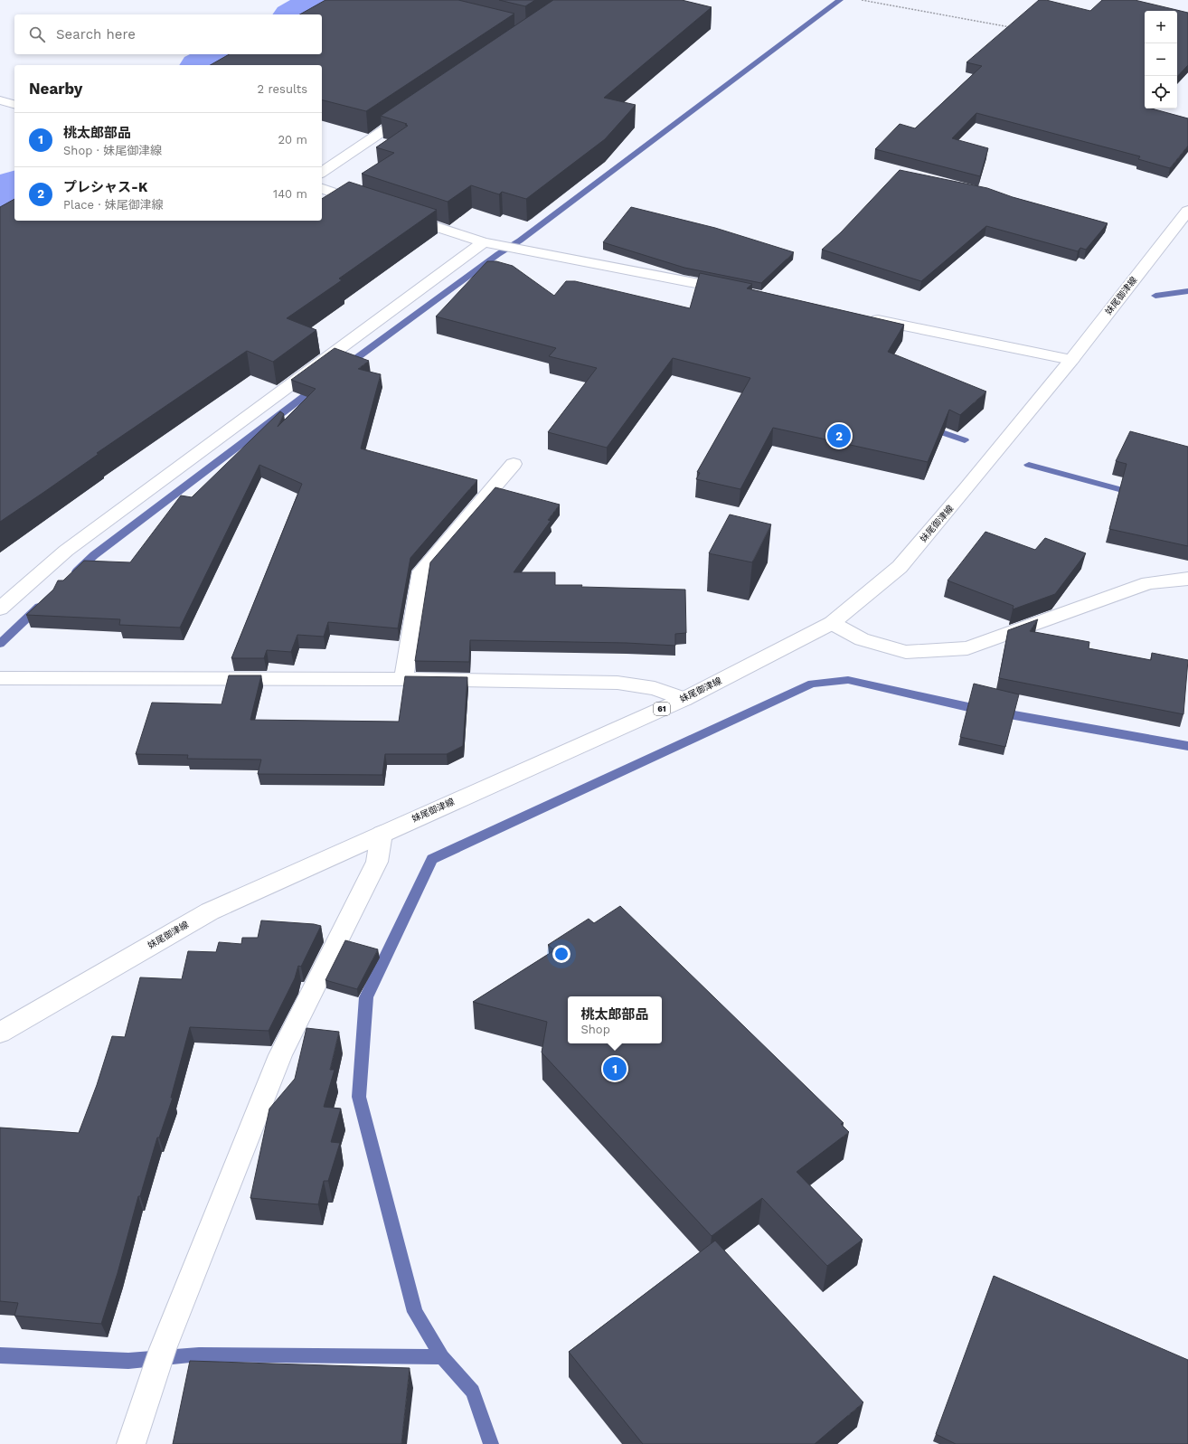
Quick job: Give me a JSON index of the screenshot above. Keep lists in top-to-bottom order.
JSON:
{
  "streets": {
    "street": ["妹尾御津線", "61"]
  },
  "page": {
    "map_buttons": ["+", "−"],
    "search": "Search here",
    "heading": ["Nearby", "2 results"],
    "list": [
      {
        "mark": "1",
        "name": "桃太郎部品",
        "note": "Shop · 妹尾御津線",
        "value": "20 m"
      },
      {
        "mark": "2",
        "name": "プレシャス-K",
        "note": "Place · 妹尾御津線",
        "value": "140 m"
      }
    ],
    "pins": ["2", "1"],
    "popup": ["桃太郎部品", "Shop"]
  }
}
